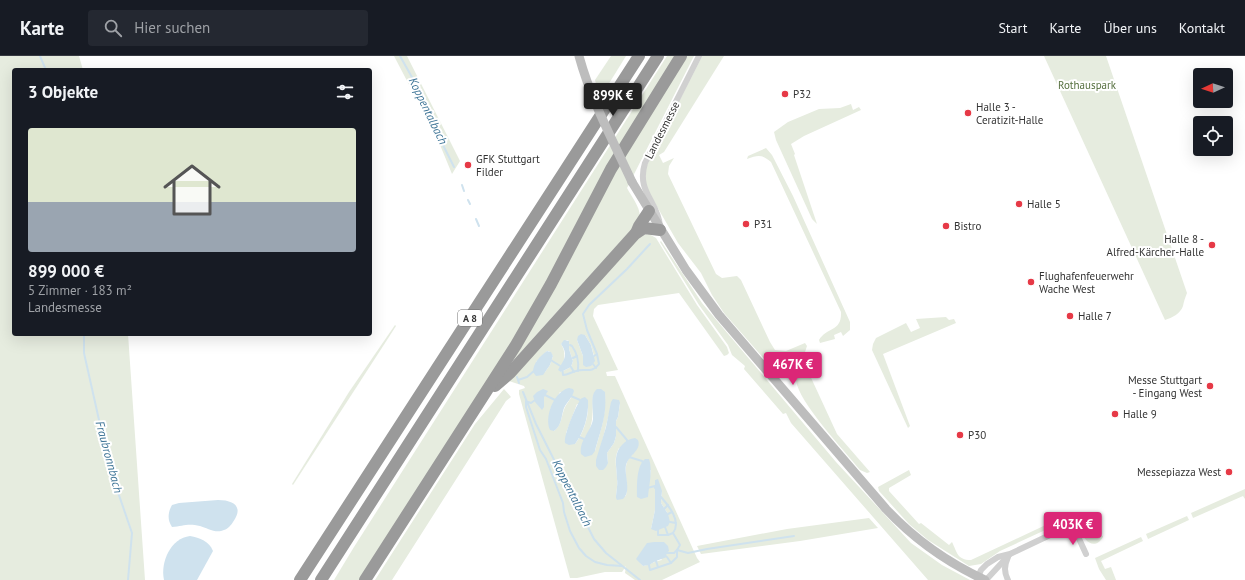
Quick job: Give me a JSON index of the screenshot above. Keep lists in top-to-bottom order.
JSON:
{
  "streets": {
    "highway": ["A 8"],
    "street": ["Landesmesse"]
  },
  "water": ["Koppentalbach", "Fraubronnbach"],
  "parks": ["Rothauspark"],
  "places": [
    "P32",
    "Halle 3 - Ceratizit-Halle",
    "GFK Stuttgart Filder",
    "Halle 5",
    "P31",
    "Bistro",
    "Halle 8 - Alfred-Kärcher-Halle",
    "Flughafenfeuerwehr Wache West",
    "Halle 7",
    "Messe Stuttgart - Eingang West",
    "Halle 9",
    "P30",
    "Messepiazza West"
  ],
  "north": "left",
  "page": {
    "header": "Karte",
    "search": "Hier suchen",
    "nav": [
      "Start",
      "Karte",
      "Über uns",
      "Kontakt"
    ],
    "heading": "3 Objekte",
    "price": ["899K €", "467K €", "403K €"],
    "list": [
      {
        "name": "899 000 €",
        "note": "5 Zimmer · 183 m² · Landesmesse"
      }
    ]
  }
}
